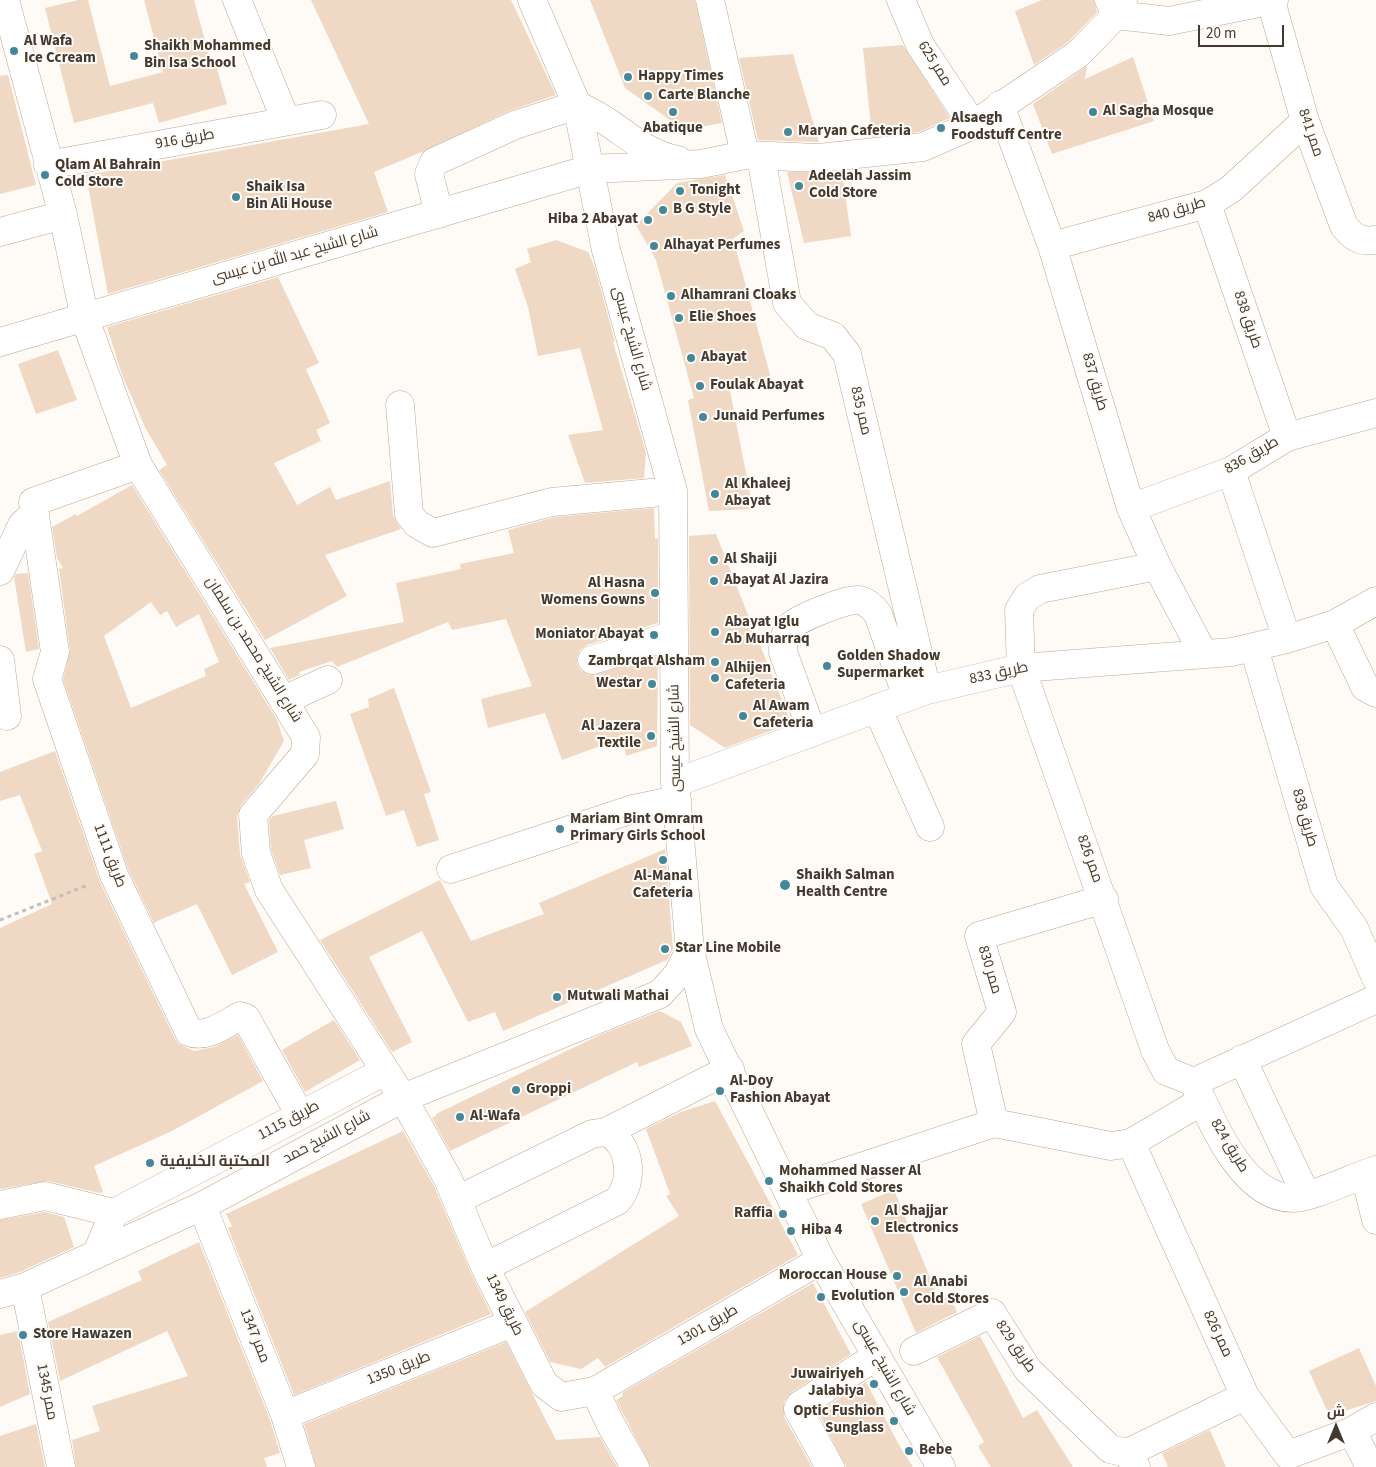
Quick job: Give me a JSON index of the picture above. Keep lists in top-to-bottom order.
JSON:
{
  "streets": {
    "street": [
      "ممر 625",
      "ممر 841",
      "طريق 916",
      "طريق 840",
      "شارع الشيخ عبد الله بن عيسى",
      "طريق 838",
      "شارع الشيخ عيسى",
      "طريق 837",
      "ممر 835",
      "طريق 836",
      "شارع الشيخ محمد بن سلمان",
      "طريق 833",
      "طريق 1111",
      "ممر 826",
      "ممر 830",
      "طريق 1115",
      "شارع الشيخ حمد",
      "طريق 824",
      "طريق 1349",
      "طريق 1301",
      "ممر 1347",
      "طريق 829",
      "طريق 1350",
      "ممر 1345"
    ]
  },
  "crossings": [
    ["ممر 841", "طريق 840"],
    ["طريق 840", "طريق 838"],
    ["طريق 840", "طريق 837"],
    ["شارع الشيخ عبد الله بن عيسى", "شارع الشيخ عيسى"],
    ["شارع الشيخ عبد الله بن عيسى", "شارع الشيخ محمد بن سلمان"],
    ["طريق 838", "طريق 836"],
    ["طريق 838", "طريق 833"],
    ["شارع الشيخ عيسى", "طريق 833"],
    ["شارع الشيخ عيسى", "شارع الشيخ حمد"],
    ["شارع الشيخ عيسى", "طريق 1301"],
    ["طريق 837", "طريق 836"],
    ["طريق 837", "طريق 833"],
    ["طريق 837", "ممر 826"],
    ["ممر 835", "طريق 833"],
    ["شارع الشيخ محمد بن سلمان", "طريق 1115"],
    ["شارع الشيخ محمد بن سلمان", "شارع الشيخ حمد"],
    ["شارع الشيخ محمد بن سلمان", "طريق 1349"],
    ["طريق 833", "ممر 826"],
    ["طريق 1111", "طريق 1115"],
    ["ممر 826", "ممر 830"],
    ["ممر 826", "طريق 824"],
    ["ممر 826", "طريق 829"],
    ["شارع الشيخ حمد", "طريق 1349"],
    ["شارع الشيخ حمد", "ممر 1347"],
    ["شارع الشيخ حمد", "ممر 1345"],
    ["طريق 1349", "طريق 1301"],
    ["طريق 1349", "طريق 1350"],
    ["ممر 1347", "طريق 1350"]
  ],
  "places": [
    "Al Wafa Ice Ccream",
    "Shaikh Mohammed Bin Isa School",
    "Happy Times",
    "Carte Blanche",
    "Abatique",
    "Al Sagha Mosque",
    "Alsaegh Foodstuff Centre",
    "Maryan Cafeteria",
    "Qlam Al Bahrain Cold Store",
    "Adeelah Jassim Cold Store",
    "Tonight",
    "Shaik Isa Bin Ali House",
    "B G Style",
    "Hiba 2 Abayat",
    "Alhayat Perfumes",
    "Alhamrani Cloaks",
    "Elie Shoes",
    "Abayat",
    "Foulak Abayat",
    "Junaid Perfumes",
    "Al Khaleej Abayat",
    "Al Shaiji",
    "Abayat Al Jazira",
    "Al Hasna Womens Gowns",
    "Abayat Iglu Ab Muharraq",
    "Moniator Abayat",
    "Zambrqat Alsham",
    "Golden Shadow Supermarket",
    "Alhijen Cafeteria",
    "Westar",
    "Al Awam Cafeteria",
    "Al Jazera Textile",
    "Mariam Bint Omram Primary Girls School",
    "Al-Manal Cafeteria",
    "Shaikh Salman Health Centre",
    "Star Line Mobile",
    "Mutwali Mathai",
    "Groppi",
    "Al-Doy Fashion Abayat",
    "Al-Wafa",
    "المكتبة الخليفية",
    "Mohammed Nasser Al Shaikh Cold Stores",
    "Raffia",
    "Al Shajjar Electronics",
    "Hiba 4",
    "Moroccan House",
    "Al Anabi Cold Stores",
    "Evolution",
    "Store Hawazen",
    "Juwairiyeh Jalabiya",
    "Optic Fushion Sunglass",
    "Bebe"
  ],
  "scale_bar": "20 m",
  "north": "top"
}
